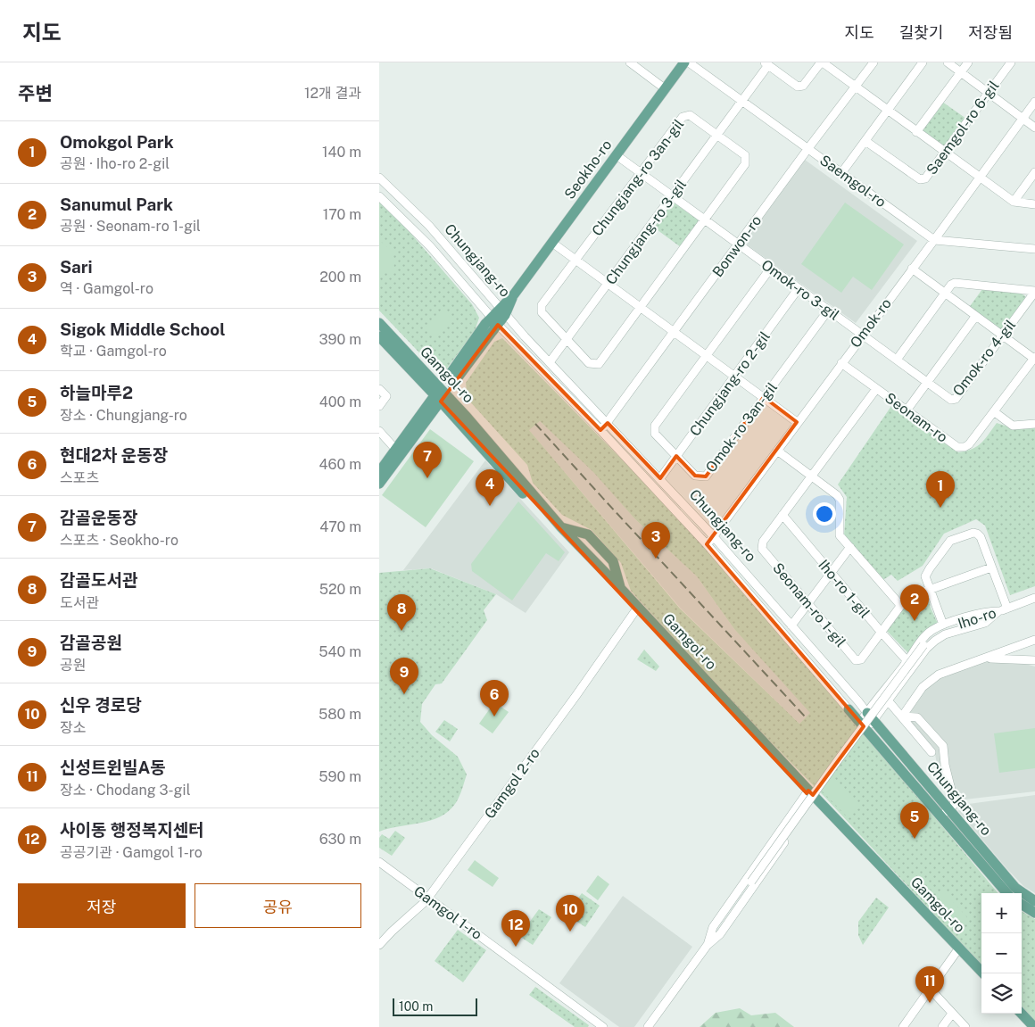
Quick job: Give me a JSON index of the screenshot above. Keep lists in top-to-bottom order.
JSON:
{
  "streets": {
    "main road": ["Seokho-ro", "Chungjang-ro", "Gamgol-ro"],
    "street": [
      "Saemgol-ro 6-gil",
      "Chungjang-ro 3an-gil",
      "Saemgol-ro",
      "Chungjang-ro 3-gil",
      "Bonwon-ro",
      "Omok-ro 3-gil",
      "Omok-ro",
      "Omok-ro 4-gil",
      "Chungjang-ro 2-gil",
      "Seonam-ro",
      "Omok-ro 3an-gil",
      "Iho-ro 1-gil",
      "Seonam-ro 1-gil",
      "Iho-ro",
      "Gamgol 2-ro",
      "Gamgol 1-ro"
    ]
  },
  "crossings": [
    ["Seokho-ro", "Chungjang-ro"],
    ["Seokho-ro", "Omok-ro 3-gil"],
    ["Seokho-ro", "Gamgol-ro"],
    ["Chungjang-ro 3an-gil", "Chungjang-ro 3-gil"],
    ["Chungjang-ro 3an-gil", "Omok-ro 3-gil"],
    ["Saemgol-ro", "Chungjang-ro 3-gil"],
    ["Saemgol-ro", "Bonwon-ro"],
    ["Saemgol-ro", "Omok-ro"],
    ["Chungjang-ro 3-gil", "Chungjang-ro"],
    ["Chungjang-ro 3-gil", "Omok-ro 3-gil"],
    ["Bonwon-ro", "Chungjang-ro"],
    ["Bonwon-ro", "Omok-ro 3-gil"],
    ["Chungjang-ro", "Omok-ro"],
    ["Chungjang-ro", "Chungjang-ro 2-gil"],
    ["Omok-ro 3-gil", "Omok-ro"],
    ["Omok-ro 3-gil", "Omok-ro 4-gil"],
    ["Omok-ro 3-gil", "Chungjang-ro 2-gil"],
    ["Omok-ro 3-gil", "Omok-ro 3an-gil"],
    ["Omok-ro", "Omok-ro 4-gil"],
    ["Omok-ro", "Seonam-ro"],
    ["Gamgol-ro", "Gamgol 2-ro"],
    ["Chungjang-ro 2-gil", "Omok-ro 3an-gil"],
    ["Seonam-ro", "Seonam-ro 1-gil"],
    ["Iho-ro 1-gil", "Seonam-ro 1-gil"],
    ["Gamgol 2-ro", "Gamgol 1-ro"]
  ],
  "scale_bar": "100 m",
  "page": {
    "header": "지도",
    "nav": ["지도", "길찾기", "저장됨"],
    "heading": ["주변", "12개 결과"],
    "list": [
      {
        "mark": "1",
        "name": "Omokgol Park",
        "note": "공원 · Iho-ro 2-gil",
        "value": "140 m"
      },
      {
        "mark": "2",
        "name": "Sanumul Park",
        "note": "공원 · Seonam-ro 1-gil",
        "value": "170 m"
      },
      {
        "mark": "3",
        "name": "Sari",
        "note": "역 · Gamgol-ro",
        "value": "200 m"
      },
      {
        "mark": "4",
        "name": "Sigok Middle School",
        "note": "학교 · Gamgol-ro",
        "value": "390 m"
      },
      {
        "mark": "5",
        "name": "하늘마루2",
        "note": "장소 · Chungjang-ro",
        "value": "400 m"
      },
      {
        "mark": "6",
        "name": "현대2차 운동장",
        "note": "스포츠",
        "value": "460 m"
      },
      {
        "mark": "7",
        "name": "감골운동장",
        "note": "스포츠 · Seokho-ro",
        "value": "470 m"
      },
      {
        "mark": "8",
        "name": "감골도서관",
        "note": "도서관",
        "value": "520 m"
      },
      {
        "mark": "9",
        "name": "감골공원",
        "note": "공원",
        "value": "540 m"
      },
      {
        "mark": "10",
        "name": "신우 경로당",
        "note": "장소",
        "value": "580 m"
      },
      {
        "mark": "11",
        "name": "신성트윈빌A동",
        "note": "장소 · Chodang 3-gil",
        "value": "590 m"
      },
      {
        "mark": "12",
        "name": "사이동 행정복지센터",
        "note": "공공기관 · Gamgol 1-ro",
        "value": "630 m"
      }
    ],
    "pins": [
      "7",
      "4",
      "1",
      "3",
      "2",
      "8",
      "9",
      "6",
      "5",
      "10",
      "12",
      "11"
    ],
    "buttons": ["저장", "공유"],
    "map_buttons": ["+", "−"],
    "scale": "100 m"
  }
}
